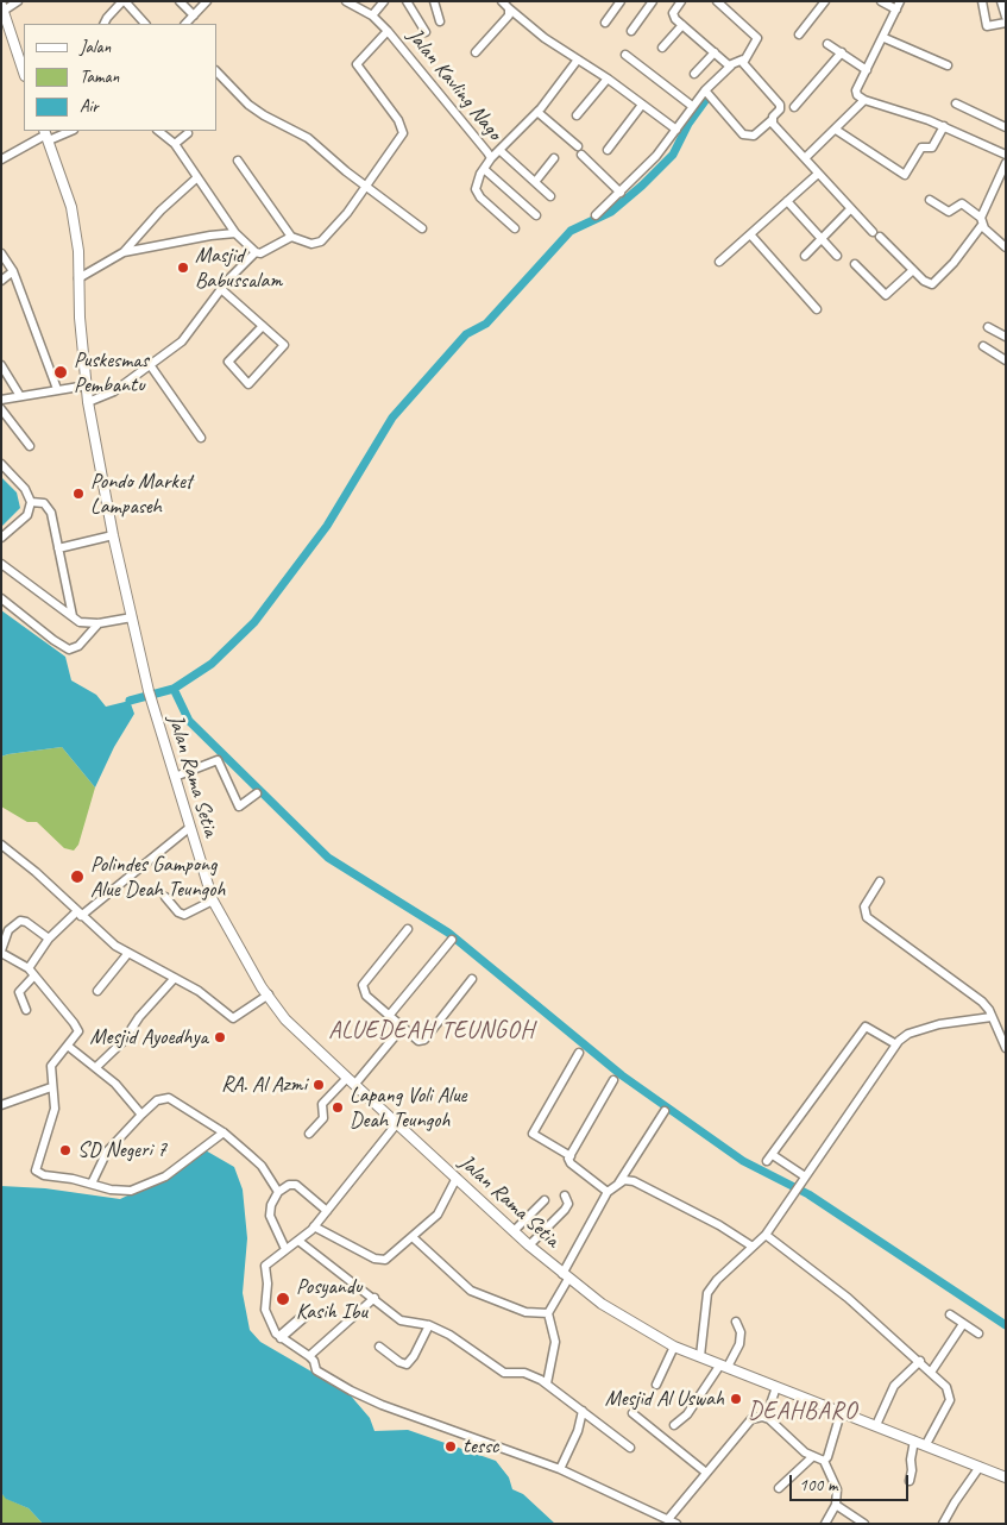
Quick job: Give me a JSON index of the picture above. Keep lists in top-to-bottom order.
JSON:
{
  "streets": {
    "street": ["Jalan Kavling Nago", "Jalan Rama Setia"]
  },
  "districts": ["ALUEDEAH TEUNGOH", "DEAHBARO"],
  "places": [
    "Masjid Babussalam",
    "Puskesmas Pembantu",
    "Pondo Market Lampaseh",
    "Polindes Gampong Alue Deah Teungoh",
    "Mesjid Ayoedhya",
    "RA. Al Azmi",
    "Lapang Voli Alue Deah Teungoh",
    "SD Negeri 7",
    "Posyandu Kasih Ibu",
    "Mesjid Al Uswah",
    "tessc"
  ],
  "legend": ["Jalan", "Taman", "Air"],
  "scale_bar": "100 m"
}
